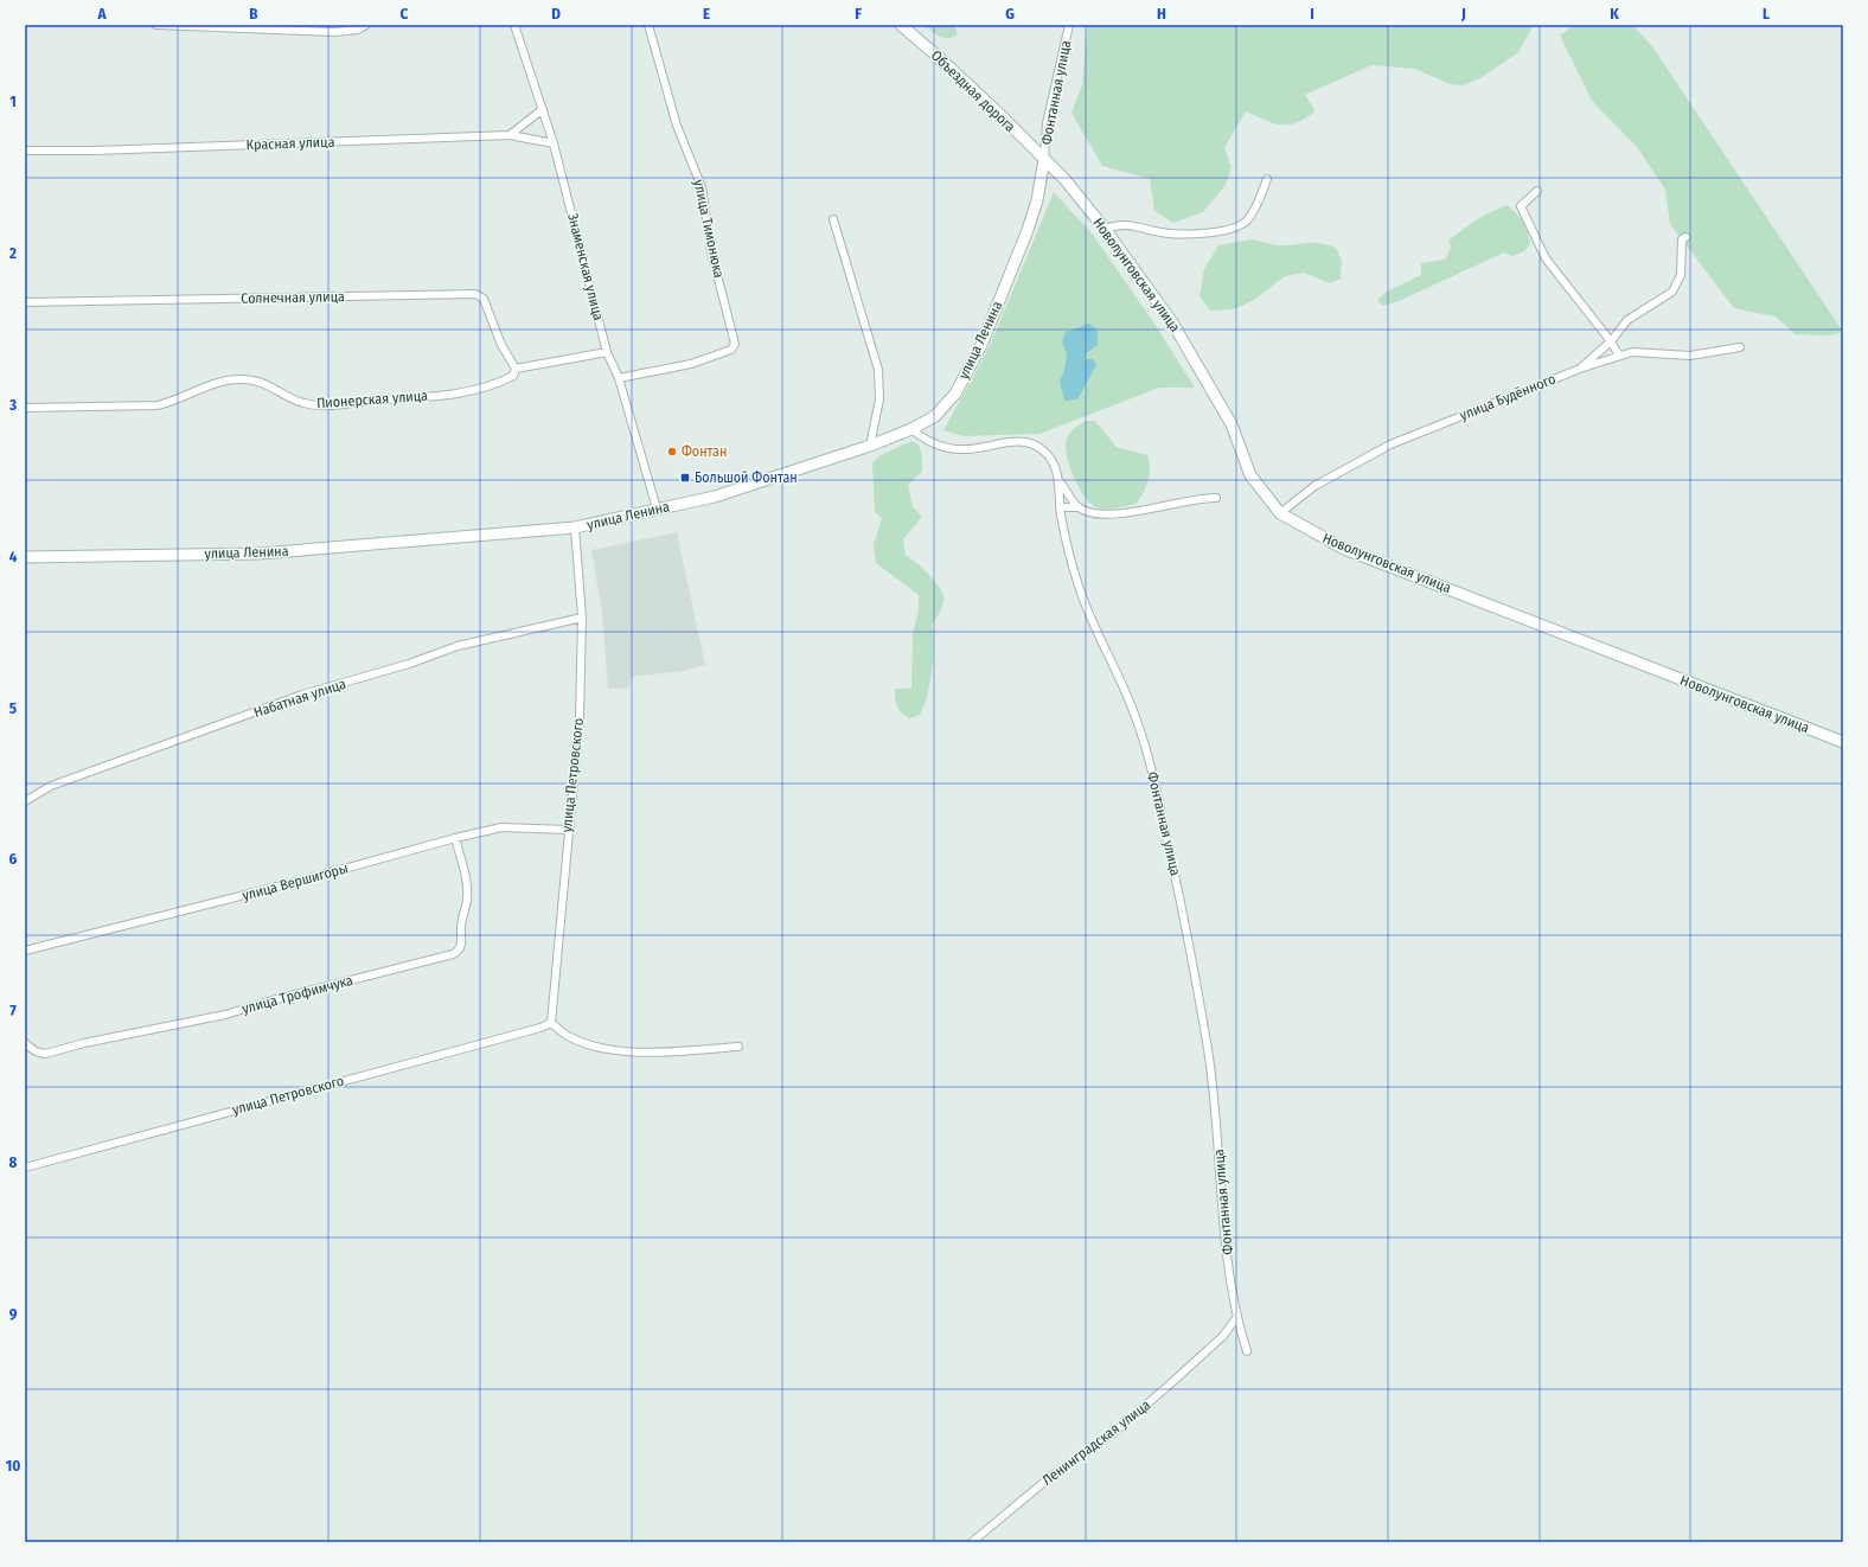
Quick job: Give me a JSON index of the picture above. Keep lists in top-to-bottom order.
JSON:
{
  "streets": {
    "street": [
      "Объездная дорога",
      "Фонтанная улица",
      "Красная улица",
      "улица Тимонюка",
      "Знаменская улица",
      "Новолунговская улица",
      "Солнечная улица",
      "улица Ленина",
      "улица Будённого",
      "Пионерская улица",
      "Набатная улица",
      "улица Петровского",
      "улица Вершигоры",
      "улица Трофимчука",
      "Ленинградская улица"
    ]
  },
  "crossings": [
    ["Объездная дорога", "Фонтанная улица"],
    ["Объездная дорога", "Новолунговская улица"],
    ["Объездная дорога", "улица Ленина"],
    ["Фонтанная улица", "Новолунговская улица"],
    ["Фонтанная улица", "улица Ленина"],
    ["Фонтанная улица", "Ленинградская улица"],
    ["Красная улица", "Знаменская улица"],
    ["улица Тимонюка", "Знаменская улица"],
    ["Знаменская улица", "улица Ленина"],
    ["Новолунговская улица", "улица Ленина"],
    ["Новолунговская улица", "улица Будённого"],
    ["Солнечная улица", "Пионерская улица"],
    ["улица Ленина", "улица Петровского"],
    ["Набатная улица", "улица Петровского"],
    ["улица Петровского", "улица Вершигоры"],
    ["улица Вершигоры", "улица Трофимчука"]
  ],
  "places": {
    "other": ["Фонтан"],
    "transit": ["Большой Фонтан"]
  },
  "grid": {
    "columns": [
      "A",
      "B",
      "C",
      "D",
      "E",
      "F",
      "G",
      "H",
      "I",
      "J",
      "K",
      "L"
    ],
    "rows": [
      "1",
      "2",
      "3",
      "4",
      "5",
      "6",
      "7",
      "8",
      "9",
      "10"
    ]
  }
}
